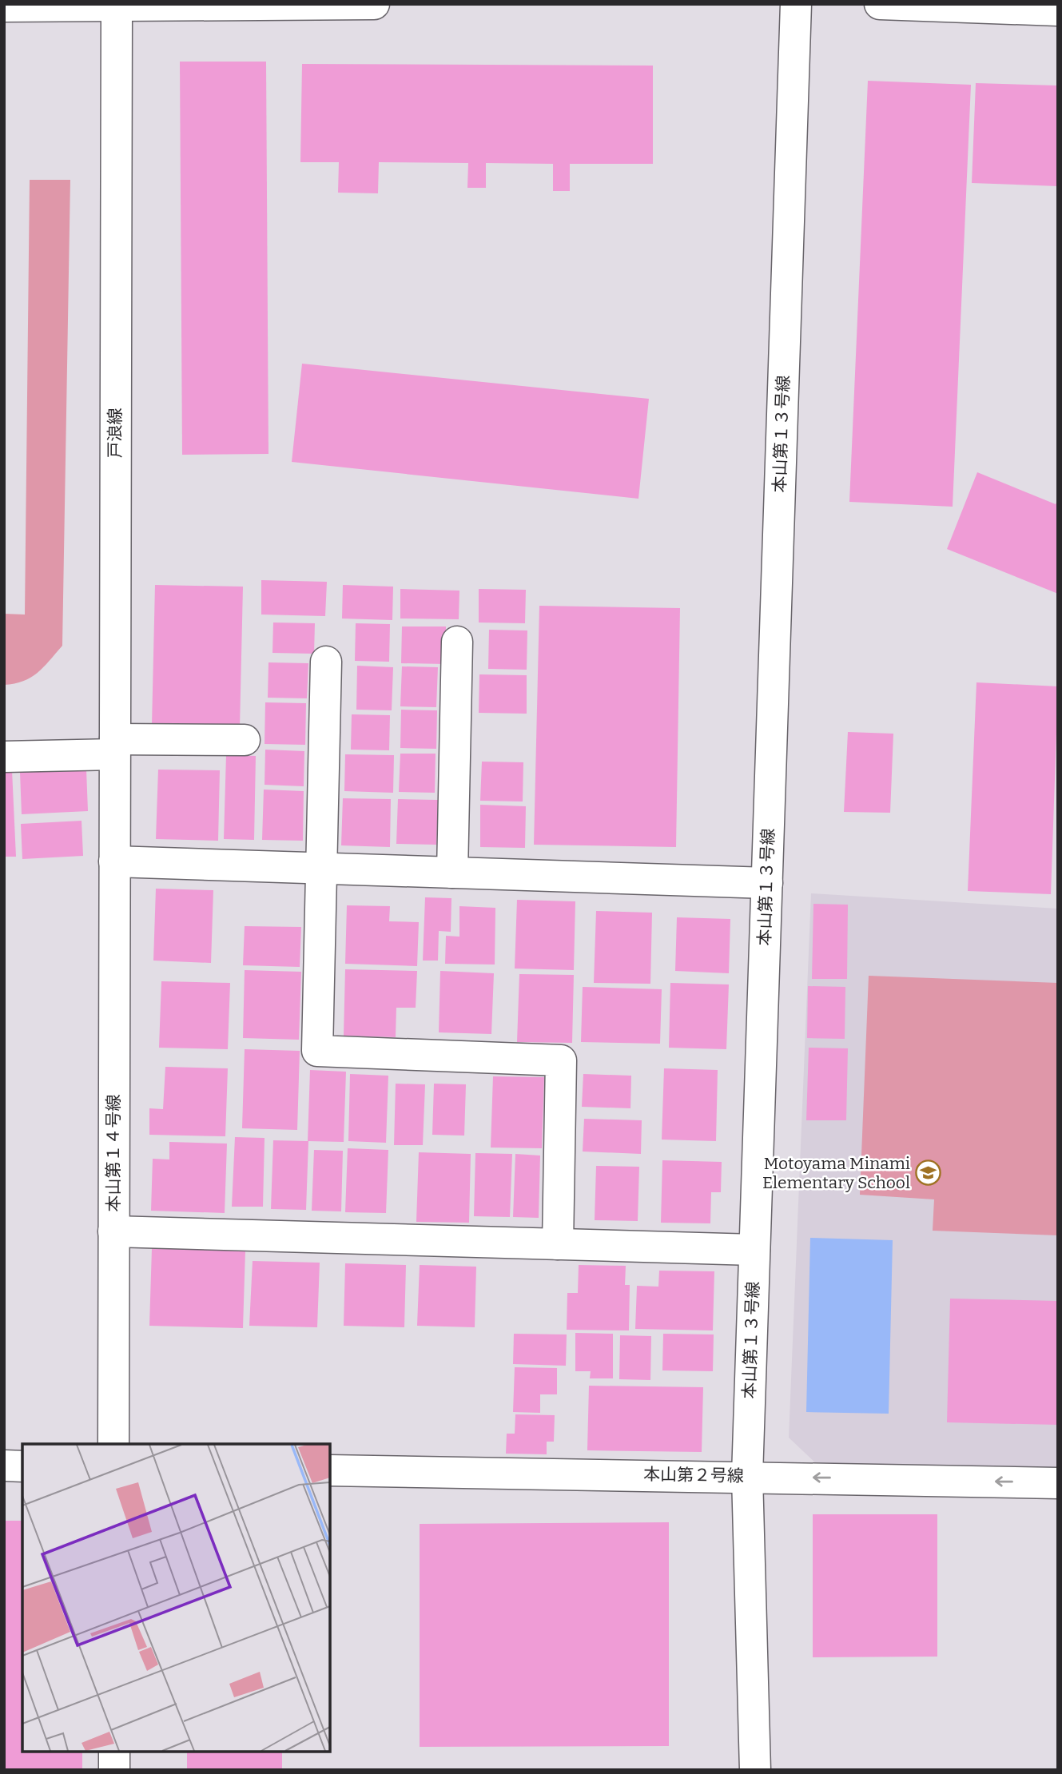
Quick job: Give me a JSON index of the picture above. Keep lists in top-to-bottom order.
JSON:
{
  "streets": {
    "street": [
      "戸浪線",
      "本山第１３号線",
      "本山第１４号線",
      "本山第２号線"
    ]
  },
  "crossings": [
    ["戸浪線", "本山第１４号線"],
    ["本山第１３号線", "本山第２号線"]
  ],
  "one_way": ["本山第２号線"],
  "places": {
    "school or university": ["Motoyama Minami Elementary School"]
  }
}
